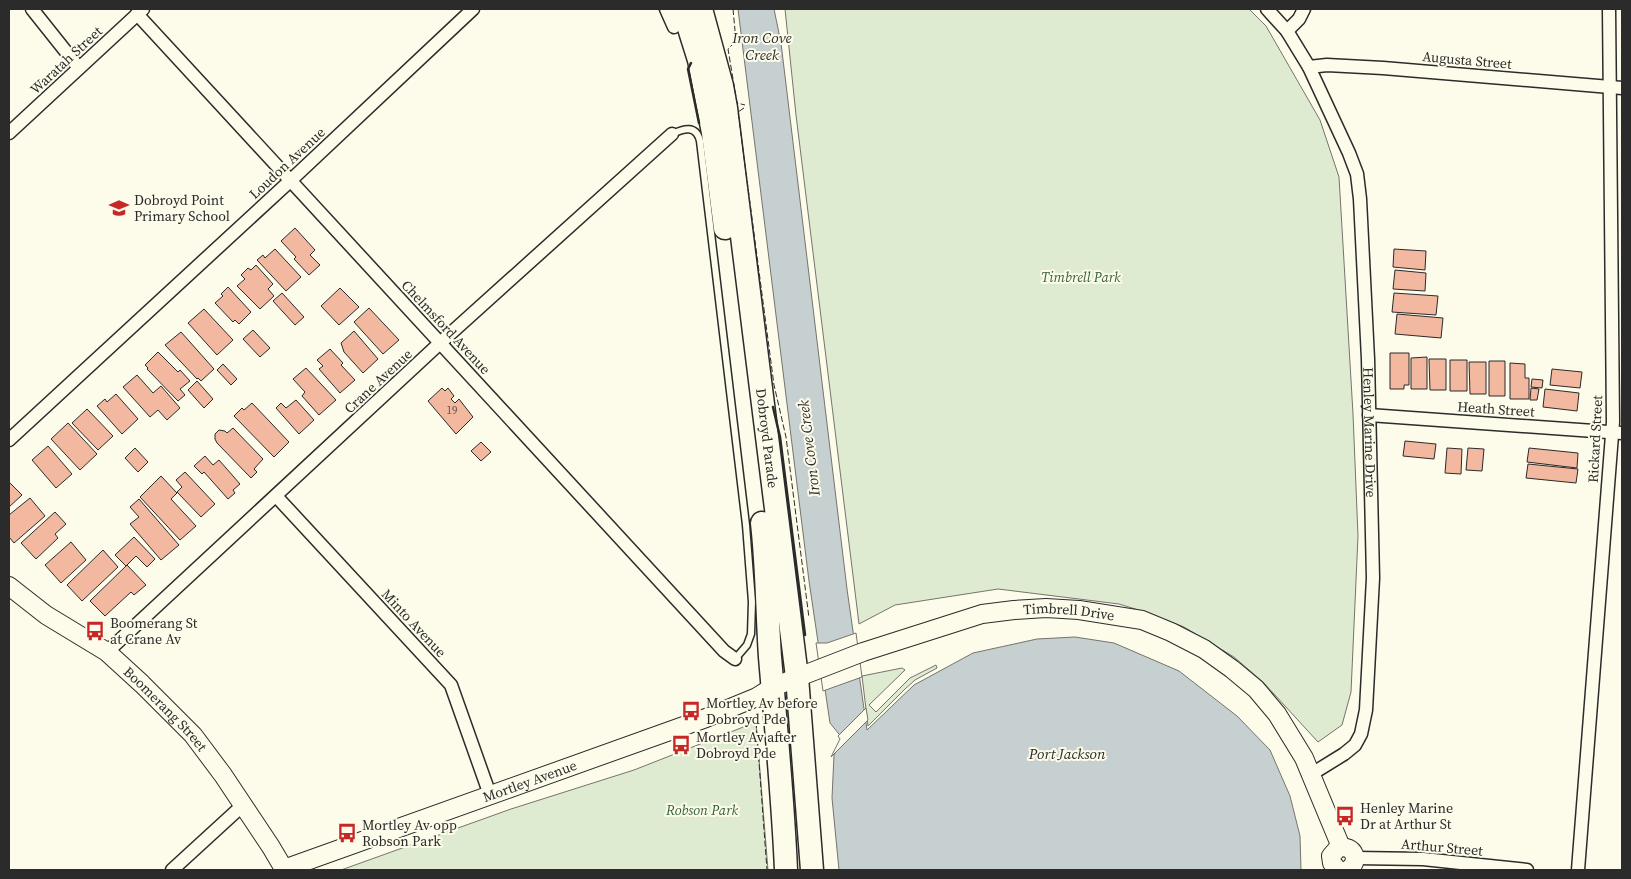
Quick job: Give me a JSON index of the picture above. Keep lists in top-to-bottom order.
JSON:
{
  "streets": {
    "highway": ["Dobroyd Parade"],
    "street": [
      "Waratah Street",
      "Augusta Street",
      "Loudon Avenue",
      "Chelmsford Avenue",
      "Crane Avenue",
      "Heath Street",
      "Henley Marine Drive",
      "Rickard Street",
      "Timbrell Drive",
      "Minto Avenue",
      "Boomerang Street",
      "Mortley Avenue",
      "Arthur Street"
    ]
  },
  "crossings": [
    ["Waratah Street", "Chelmsford Avenue"],
    ["Augusta Street", "Henley Marine Drive"],
    ["Augusta Street", "Rickard Street"],
    ["Loudon Avenue", "Chelmsford Avenue"],
    ["Chelmsford Avenue", "Crane Avenue"],
    ["Crane Avenue", "Minto Avenue"],
    ["Crane Avenue", "Boomerang Street"],
    ["Heath Street", "Henley Marine Drive"],
    ["Heath Street", "Rickard Street"],
    ["Henley Marine Drive", "Timbrell Drive"],
    ["Dobroyd Parade", "Timbrell Drive"],
    ["Dobroyd Parade", "Mortley Avenue"],
    ["Timbrell Drive", "Mortley Avenue"],
    ["Minto Avenue", "Mortley Avenue"],
    ["Boomerang Street", "Mortley Avenue"]
  ],
  "water": ["Iron Cove Creek", "Port Jackson"],
  "parks": ["Timbrell Park", "Robson Park"],
  "places": {
    "school or university": ["Dobroyd Point Primary School"],
    "bus stop": [
      "Boomerang St at Crane Av",
      "Mortley Av before Dobroyd Pde",
      "Mortley Av after Dobroyd Pde",
      "Henley Marine Dr at Arthur St",
      "Mortley Av opp Robson Park"
    ]
  },
  "house_numbers": ["19"]
}
